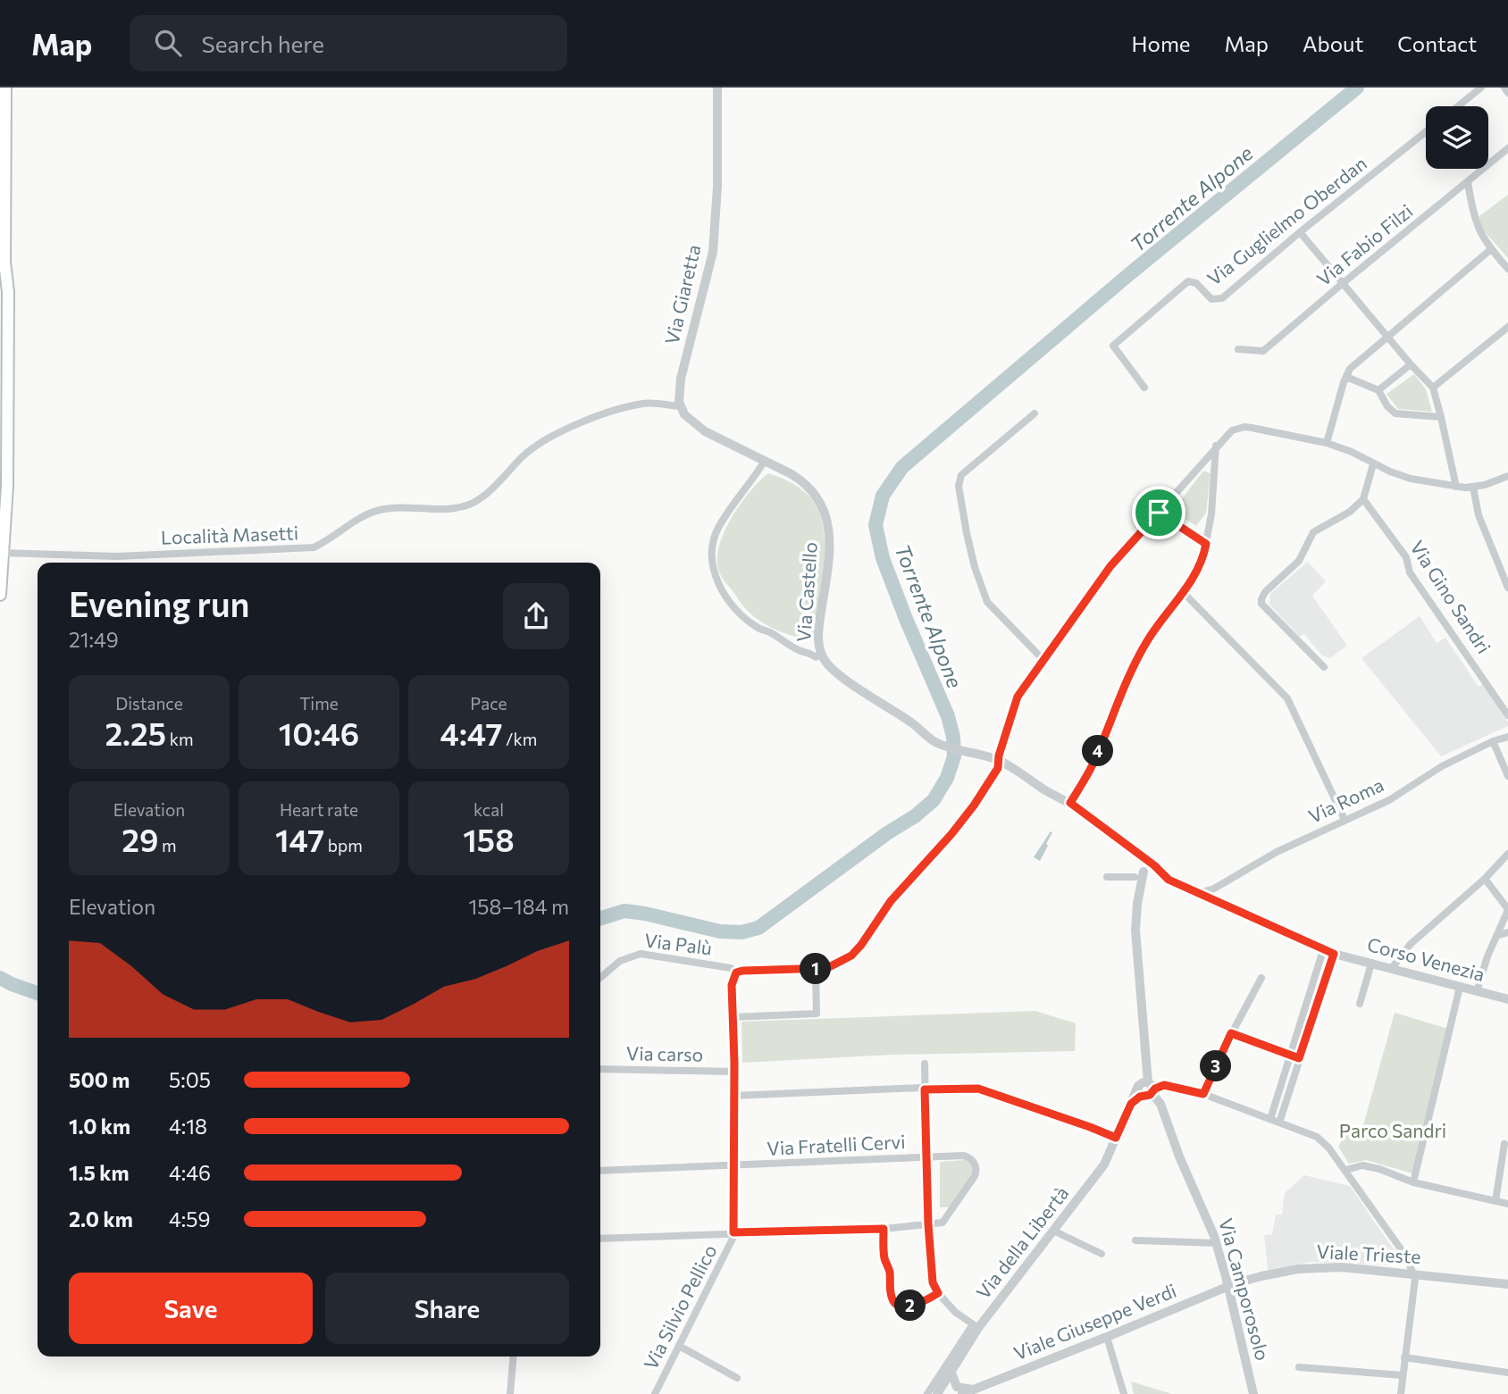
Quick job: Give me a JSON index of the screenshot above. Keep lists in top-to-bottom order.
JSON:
{
  "streets": {
    "street": [
      "Via Guglielmo Oberdan",
      "Via Fabio Filzi",
      "Via Giaretta",
      "Località Masetti",
      "Via Castello",
      "Via Gino Sandri",
      "Via Roma",
      "Via Palù",
      "Corso Venezia",
      "Via carso",
      "Via Fratelli Cervi",
      "Via della Libertà",
      "Viale Trieste",
      "Via Camporosolo",
      "Via Silvio Pellico",
      "Viale Giuseppe Verdi"
    ]
  },
  "crossings": [
    ["Via Giaretta", "Località Masetti"],
    ["Via Castello", "Via Palù"],
    ["Via Castello", "Corso Venezia"],
    ["Via Castello", "Via Camporosolo"],
    ["Via Roma", "Corso Venezia"],
    ["Via Palù", "Via Silvio Pellico"],
    ["Corso Venezia", "Via Camporosolo"],
    ["Via carso", "Via Silvio Pellico"],
    ["Via Fratelli Cervi", "Via Silvio Pellico"],
    ["Via della Libertà", "Via Camporosolo"],
    ["Via della Libertà", "Viale Giuseppe Verdi"],
    ["Viale Trieste", "Via Camporosolo"],
    ["Viale Trieste", "Viale Giuseppe Verdi"],
    ["Via Camporosolo", "Viale Giuseppe Verdi"]
  ],
  "water": ["Torrente Alpone"],
  "parks": ["Parco Sandri"],
  "page": {
    "header": "Map",
    "search": "Search here",
    "nav": [
      "Home",
      "Map",
      "About",
      "Contact"
    ],
    "heading": ["Evening run", "21:49"],
    "stats": [
      ["Distance", "2.25 km"],
      ["Time", "10:46"],
      ["Pace", "4:47 /km"],
      ["Elevation", "29 m"],
      ["Heart rate", "147 bpm"],
      ["kcal", "158"]
    ],
    "pins": [
      "4",
      "1",
      "3",
      "2"
    ],
    "chart": ["Elevation", "158–184 m"],
    "list": [
      {
        "name": "500 m",
        "note": "5:05"
      },
      {
        "name": "1.0 km",
        "note": "4:18"
      },
      {
        "name": "1.5 km",
        "note": "4:46"
      },
      {
        "name": "2.0 km",
        "note": "4:59"
      }
    ],
    "buttons": ["Save", "Share"]
  }
}
